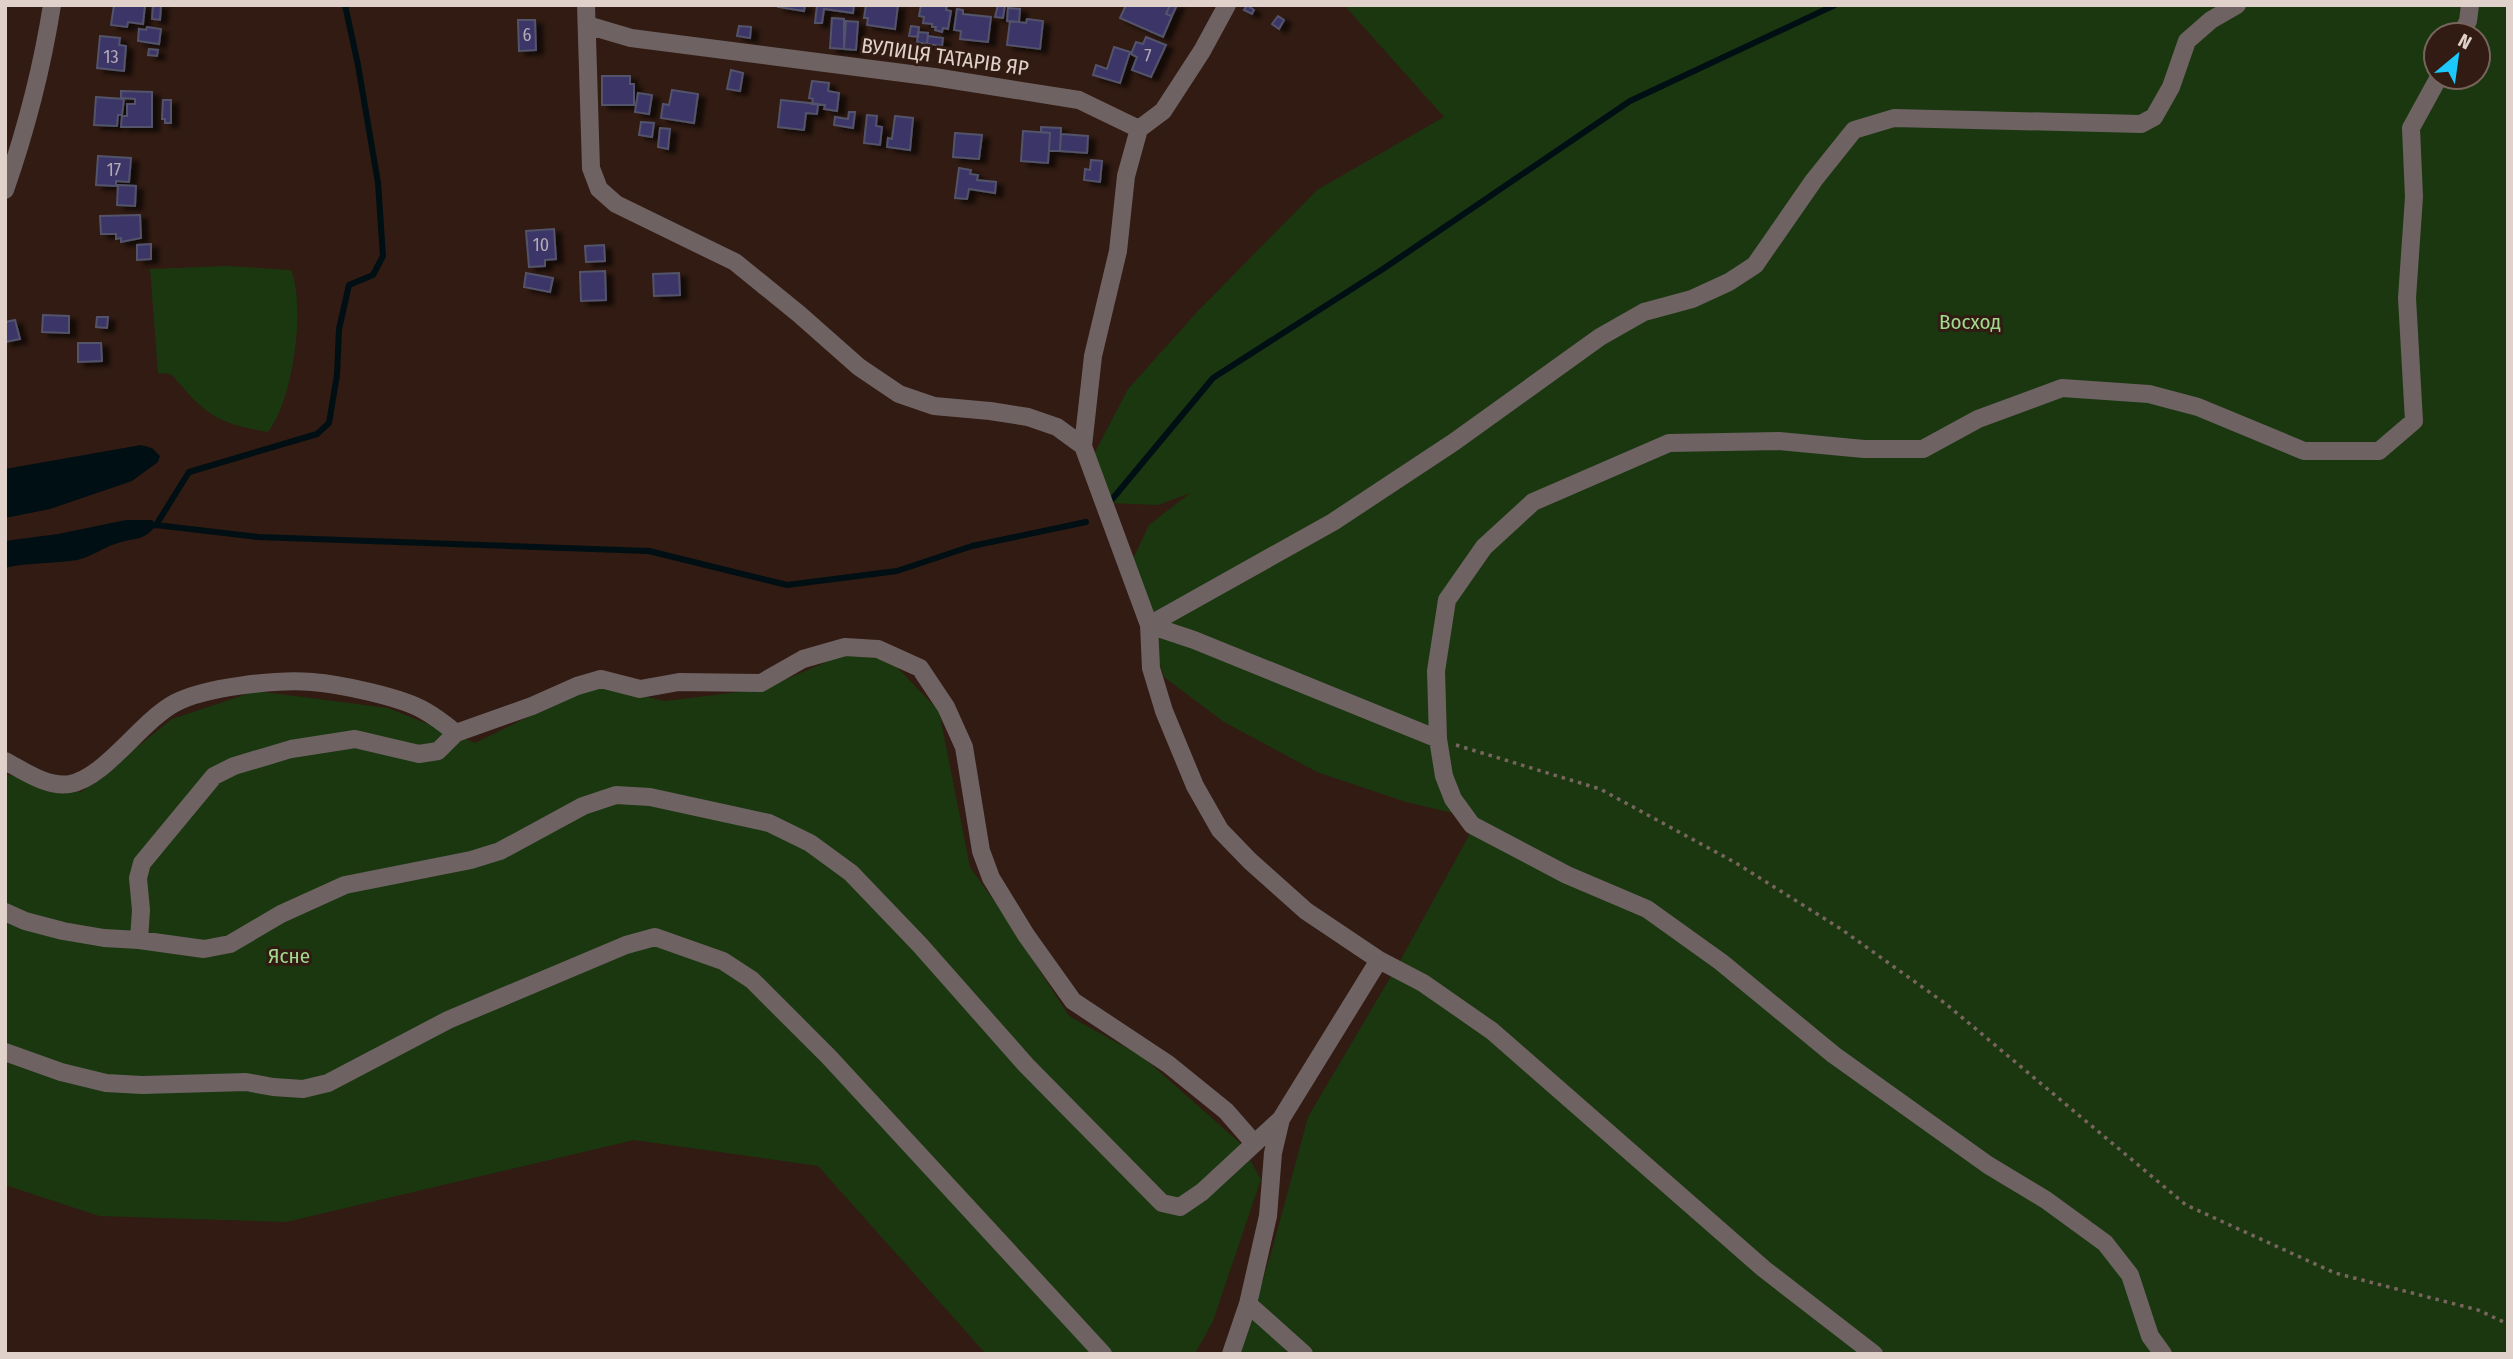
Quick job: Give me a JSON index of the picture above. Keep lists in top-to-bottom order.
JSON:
{
  "streets": {
    "street": ["ВУЛИЦЯ ТАТАРІВ ЯР"]
  },
  "parks": ["Восход", "Ясне"],
  "house_numbers": [
    "6",
    "7",
    "13",
    "17",
    "10"
  ],
  "north": "top right"
}
